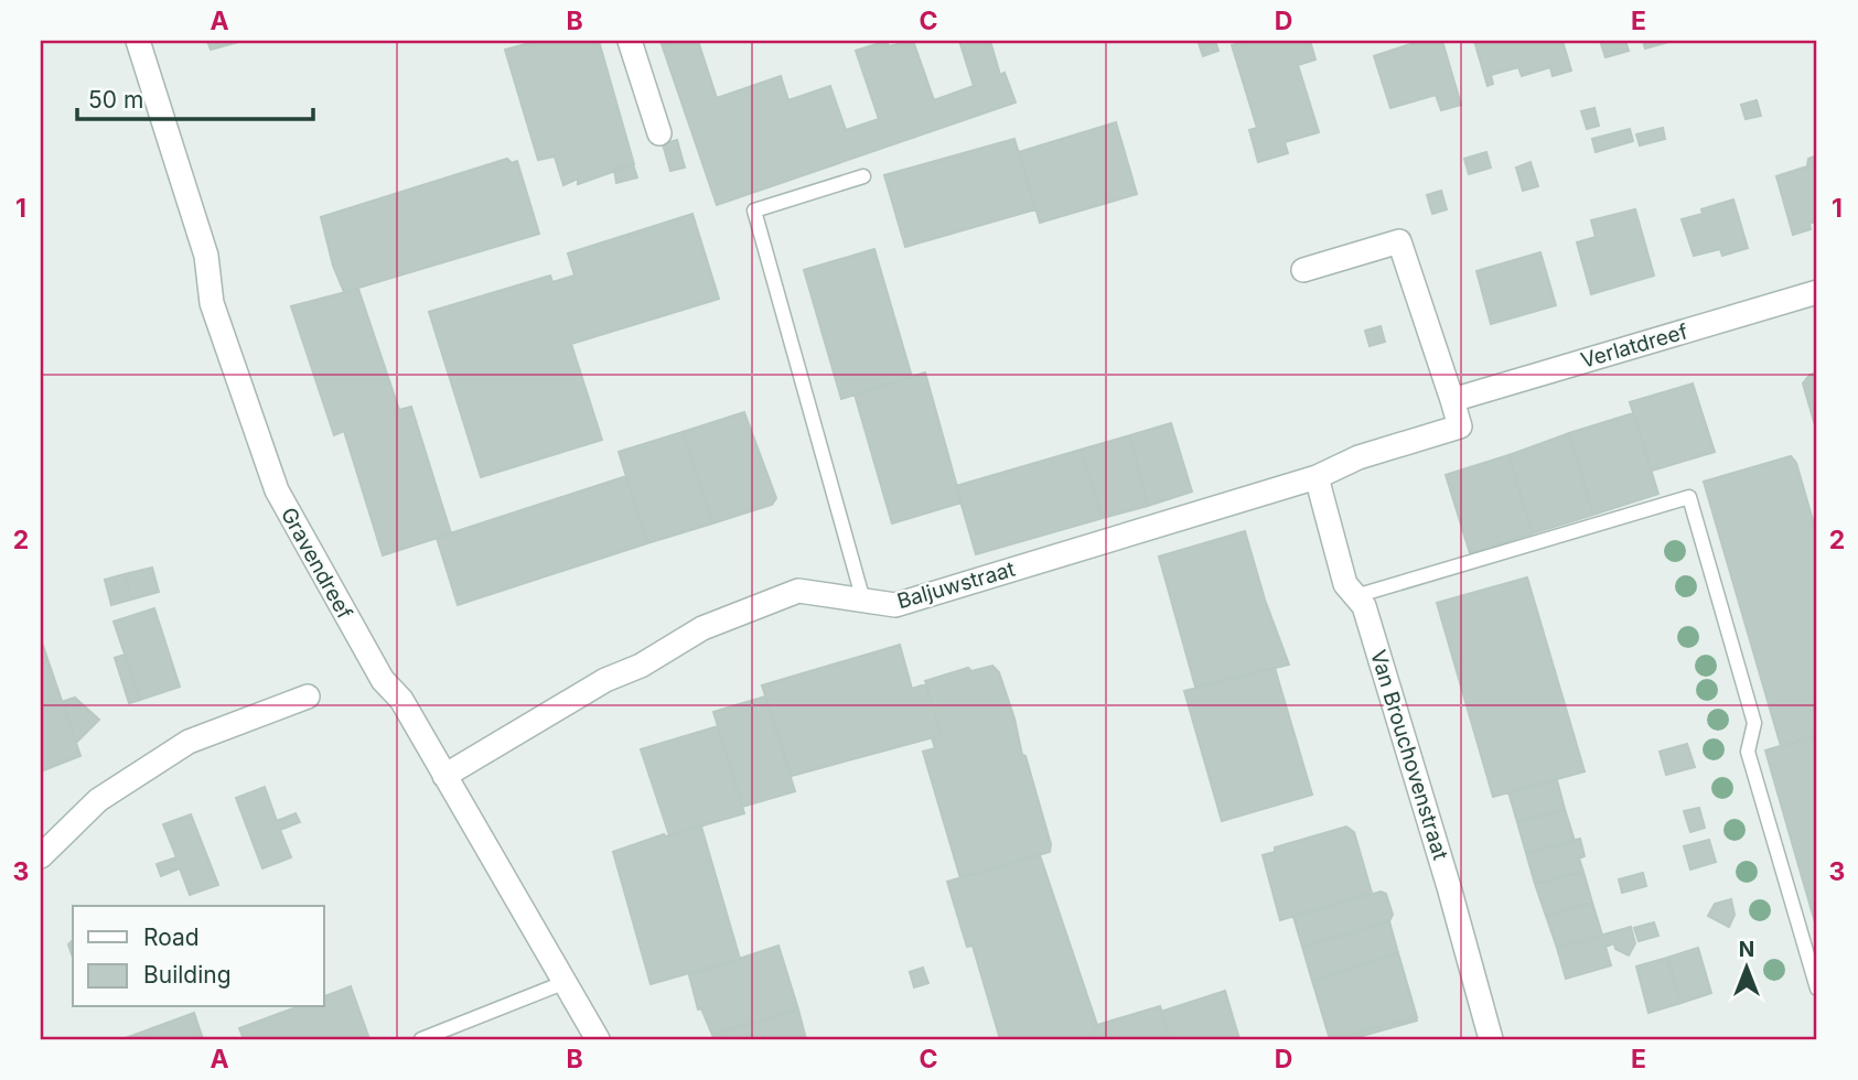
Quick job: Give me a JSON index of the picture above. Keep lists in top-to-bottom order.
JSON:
{
  "streets": {
    "street": [
      "Verlatdreef",
      "Gravendreef",
      "Baljuwstraat",
      "Van Brouchovenstraat"
    ]
  },
  "crossings": [
    ["Gravendreef", "Baljuwstraat"],
    ["Baljuwstraat", "Van Brouchovenstraat"]
  ],
  "legend": ["Road", "Building"],
  "scale_bar": "50 m",
  "north": "top",
  "grid": {
    "columns": [
      "A",
      "B",
      "C",
      "D",
      "E"
    ],
    "rows": ["1", "2", "3"]
  }
}
